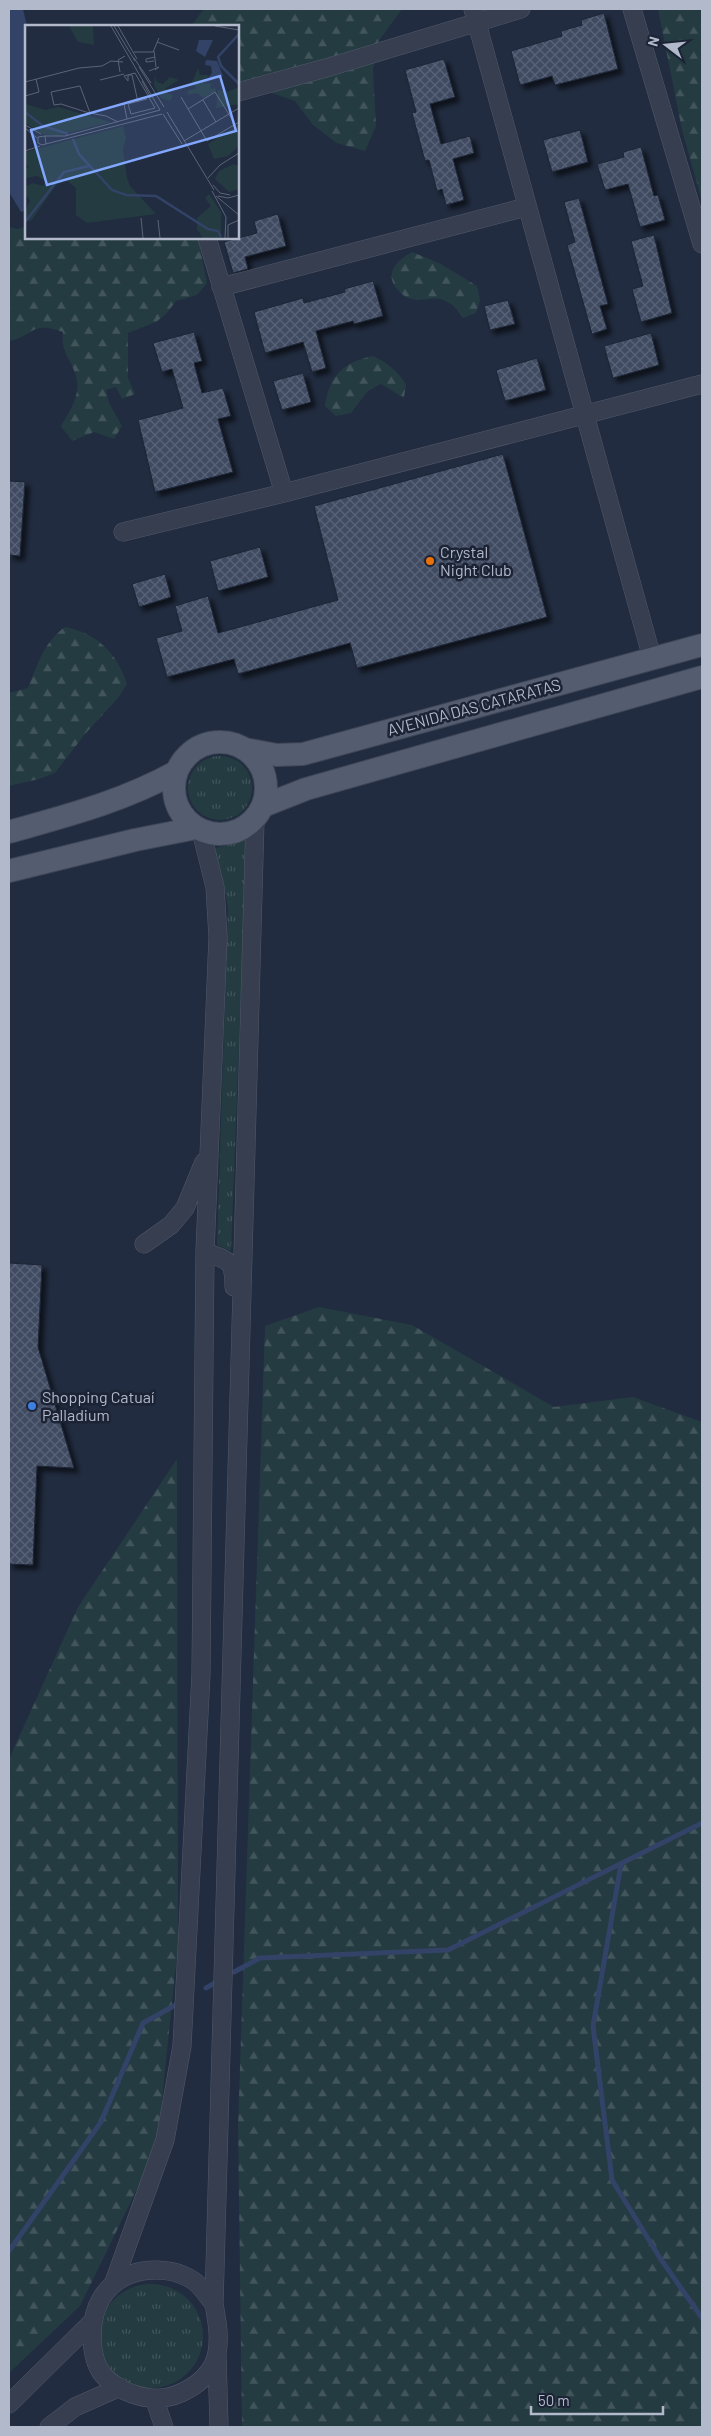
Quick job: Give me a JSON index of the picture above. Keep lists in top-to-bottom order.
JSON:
{
  "streets": {
    "main road": ["AVENIDA DAS CATARATAS"]
  },
  "places": ["Crystal Night Club", "Shopping Catuaí Palladium"],
  "scale_bar": "50 m",
  "north": "left"
}
